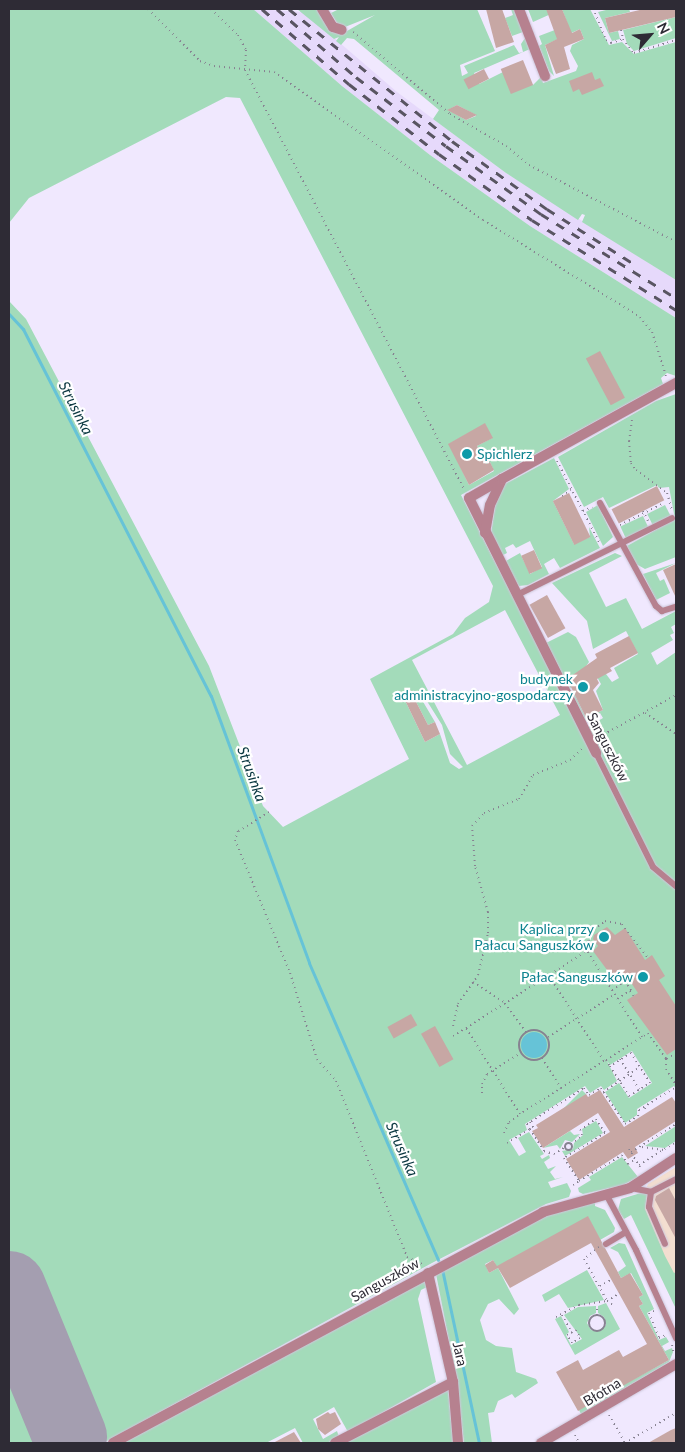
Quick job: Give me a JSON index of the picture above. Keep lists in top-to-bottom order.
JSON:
{
  "streets": {
    "street": ["Sanguszków", "Jara", "Błotna"]
  },
  "crossings": [
    ["Sanguszków", "Jara"]
  ],
  "water": ["Strusinka"],
  "places": [
    "Spichlerz",
    "budynek administracyjno-gospodarczy",
    "Kaplica przy Pałacu Sanguszków",
    "Pałac Sanguszków"
  ],
  "north": "top right"
}
